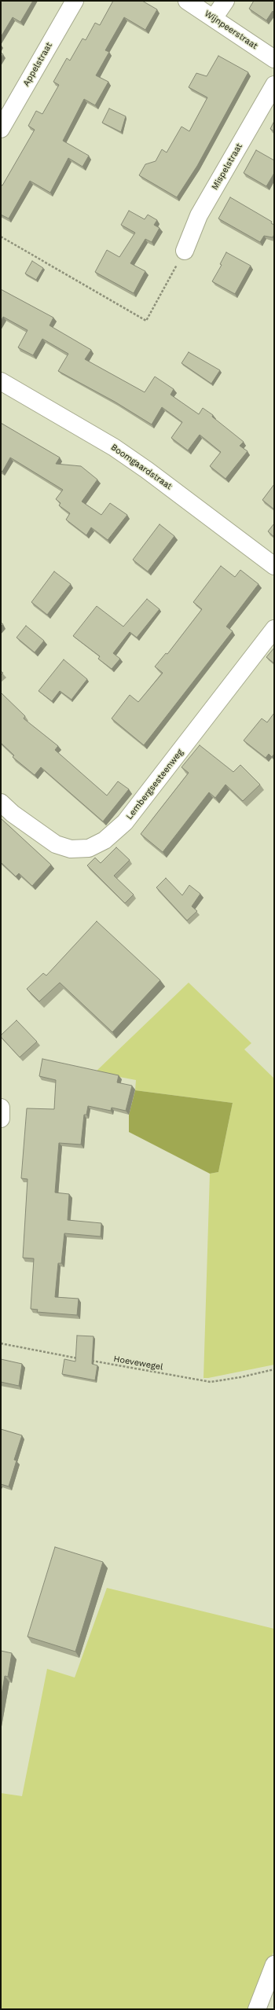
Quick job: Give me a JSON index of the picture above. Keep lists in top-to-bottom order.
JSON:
{
  "streets": {
    "street": [
      "Wijnpeerstraat",
      "Appelstraat",
      "Mispelstraat",
      "Boomgaardstraat",
      "Lembergsesteenweg"
    ],
    "path": ["Hoevewegel"]
  }
}
